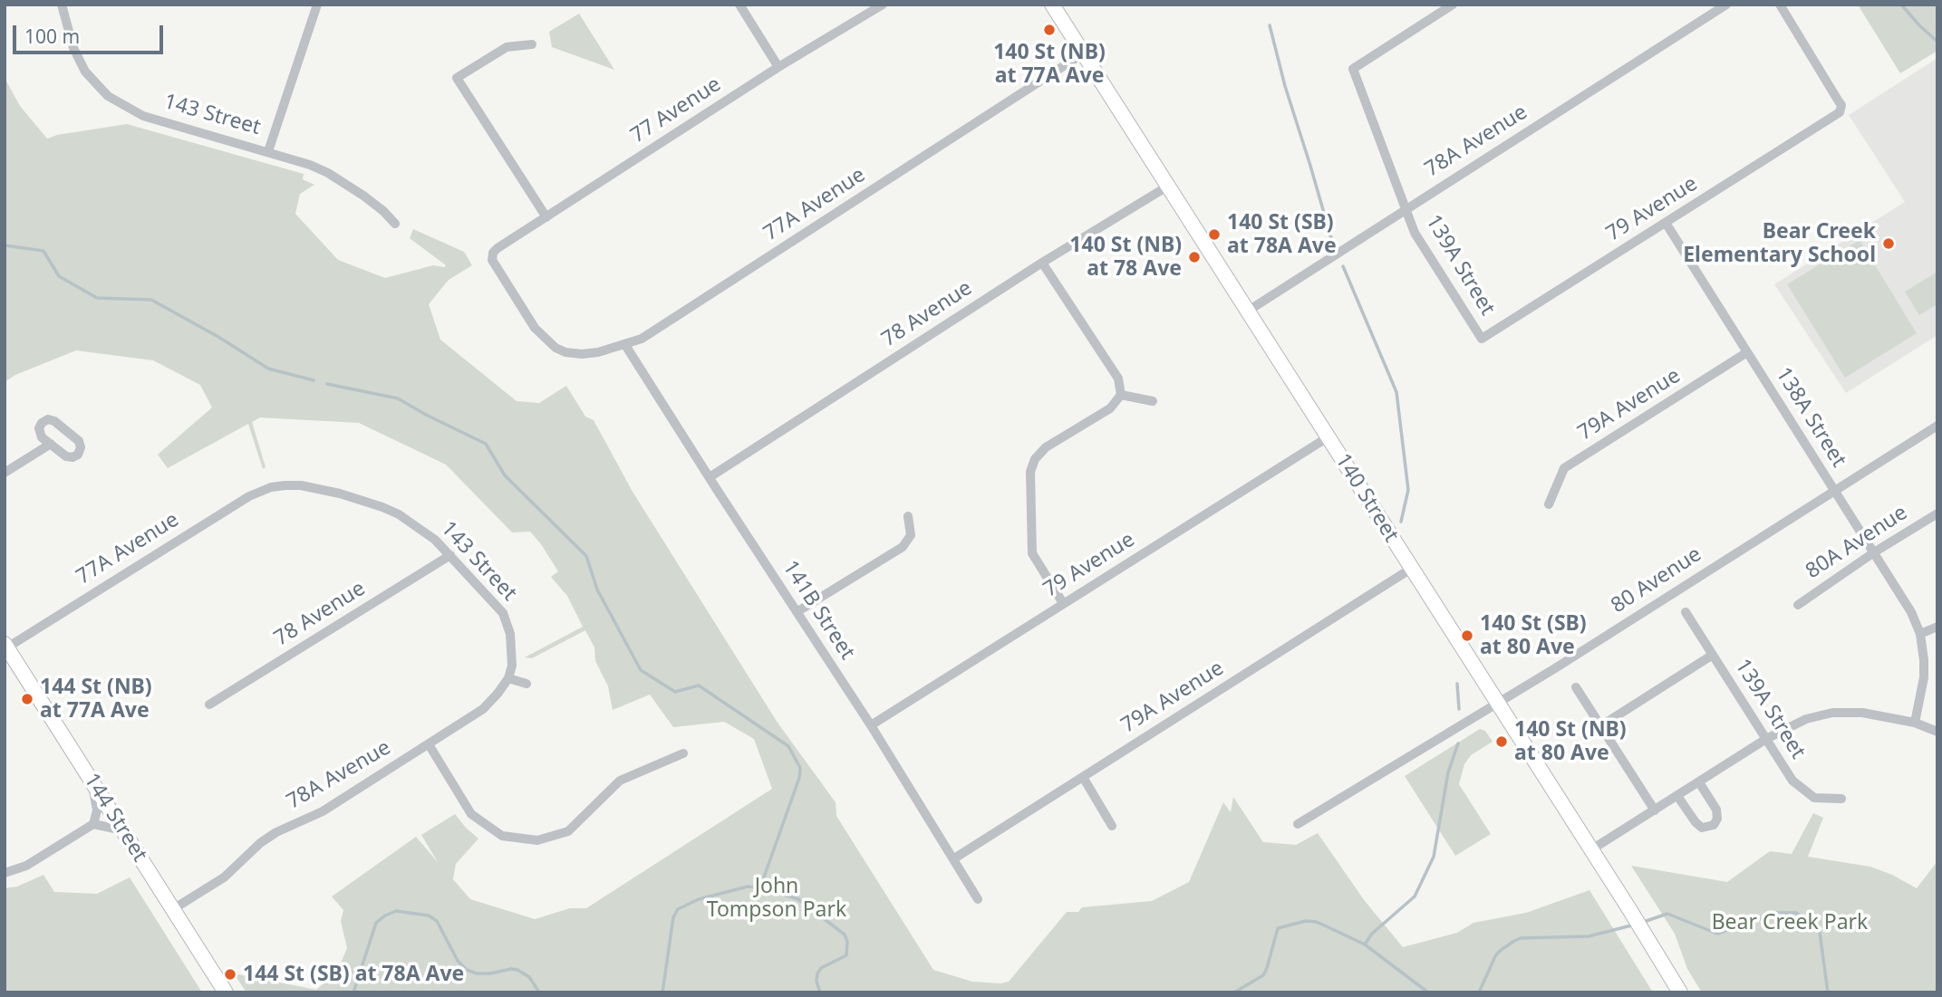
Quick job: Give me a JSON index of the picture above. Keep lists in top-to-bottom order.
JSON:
{
  "streets": {
    "main road": ["140 Street", "144 Street"],
    "street": [
      "77 Avenue",
      "143 Street",
      "78A Avenue",
      "77A Avenue",
      "79 Avenue",
      "139A Street",
      "78 Avenue",
      "79A Avenue",
      "138A Street",
      "80A Avenue",
      "80 Avenue",
      "141B Street"
    ]
  },
  "crossings": [
    ["77 Avenue", "77A Avenue"],
    ["143 Street", "78A Avenue"],
    ["143 Street", "77A Avenue"],
    ["143 Street", "78 Avenue"],
    ["78A Avenue", "139A Street"],
    ["78A Avenue", "140 Street"],
    ["78A Avenue", "144 Street"],
    ["77A Avenue", "140 Street"],
    ["77A Avenue", "141B Street"],
    ["77A Avenue", "144 Street"],
    ["79 Avenue", "139A Street"],
    ["79 Avenue", "138A Street"],
    ["79 Avenue", "140 Street"],
    ["79 Avenue", "141B Street"],
    ["78 Avenue", "140 Street"],
    ["78 Avenue", "141B Street"],
    ["79A Avenue", "138A Street"],
    ["79A Avenue", "140 Street"],
    ["79A Avenue", "141B Street"],
    ["138A Street", "80A Avenue"],
    ["138A Street", "80 Avenue"],
    ["140 Street", "80 Avenue"]
  ],
  "parks": ["John Tompson Park", "Bear Creek Park"],
  "places": [
    "140 St (NB) at 77A Ave",
    "140 St (SB) at 78A Ave",
    "Bear Creek Elementary School",
    "140 St (NB) at 78 Ave",
    "140 St (SB) at 80 Ave",
    "144 St (NB) at 77A Ave",
    "140 St (NB) at 80 Ave",
    "144 St (SB) at 78A Ave"
  ],
  "scale_bar": "100 m"
}
